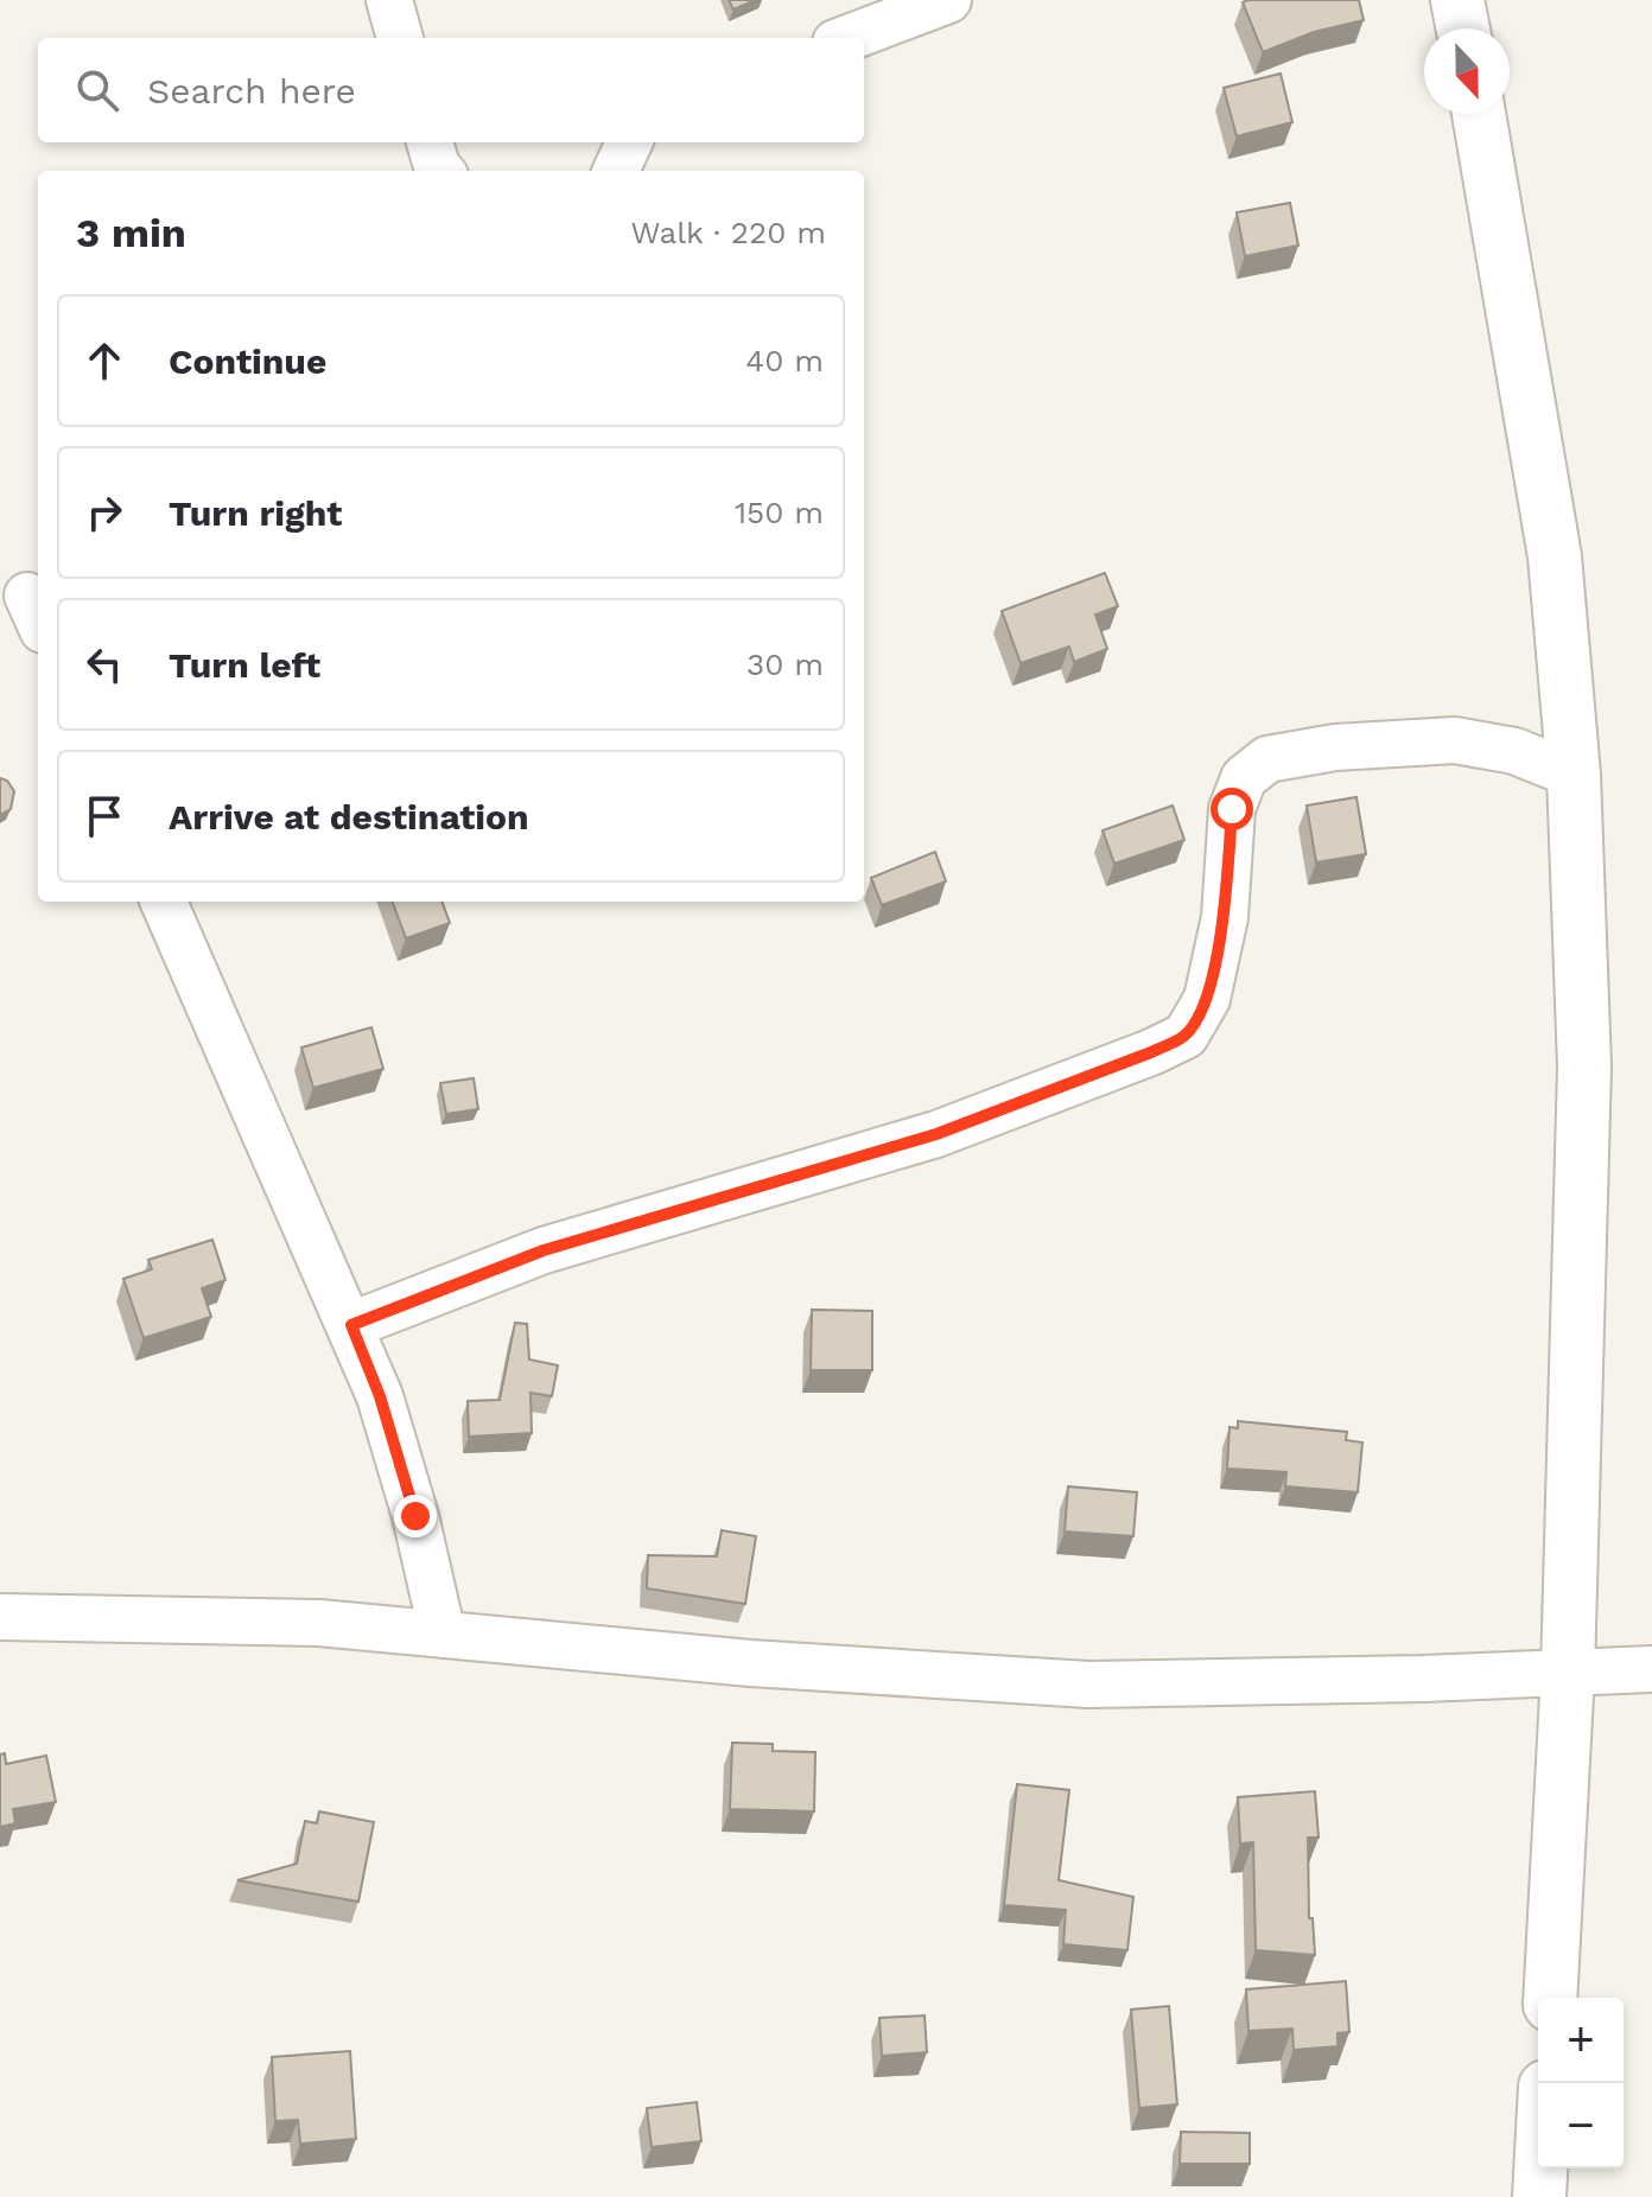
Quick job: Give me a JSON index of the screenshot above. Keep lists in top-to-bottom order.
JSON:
{
  "north": "bottom",
  "page": {
    "search": "Search here",
    "heading": ["3 min", "Walk · 220 m"],
    "list": [
      ["Continue", "40 m"],
      ["Turn right", "150 m"],
      ["Turn left", "30 m"],
      "Arrive at destination"
    ],
    "map_buttons": ["+", "−"]
  }
}
